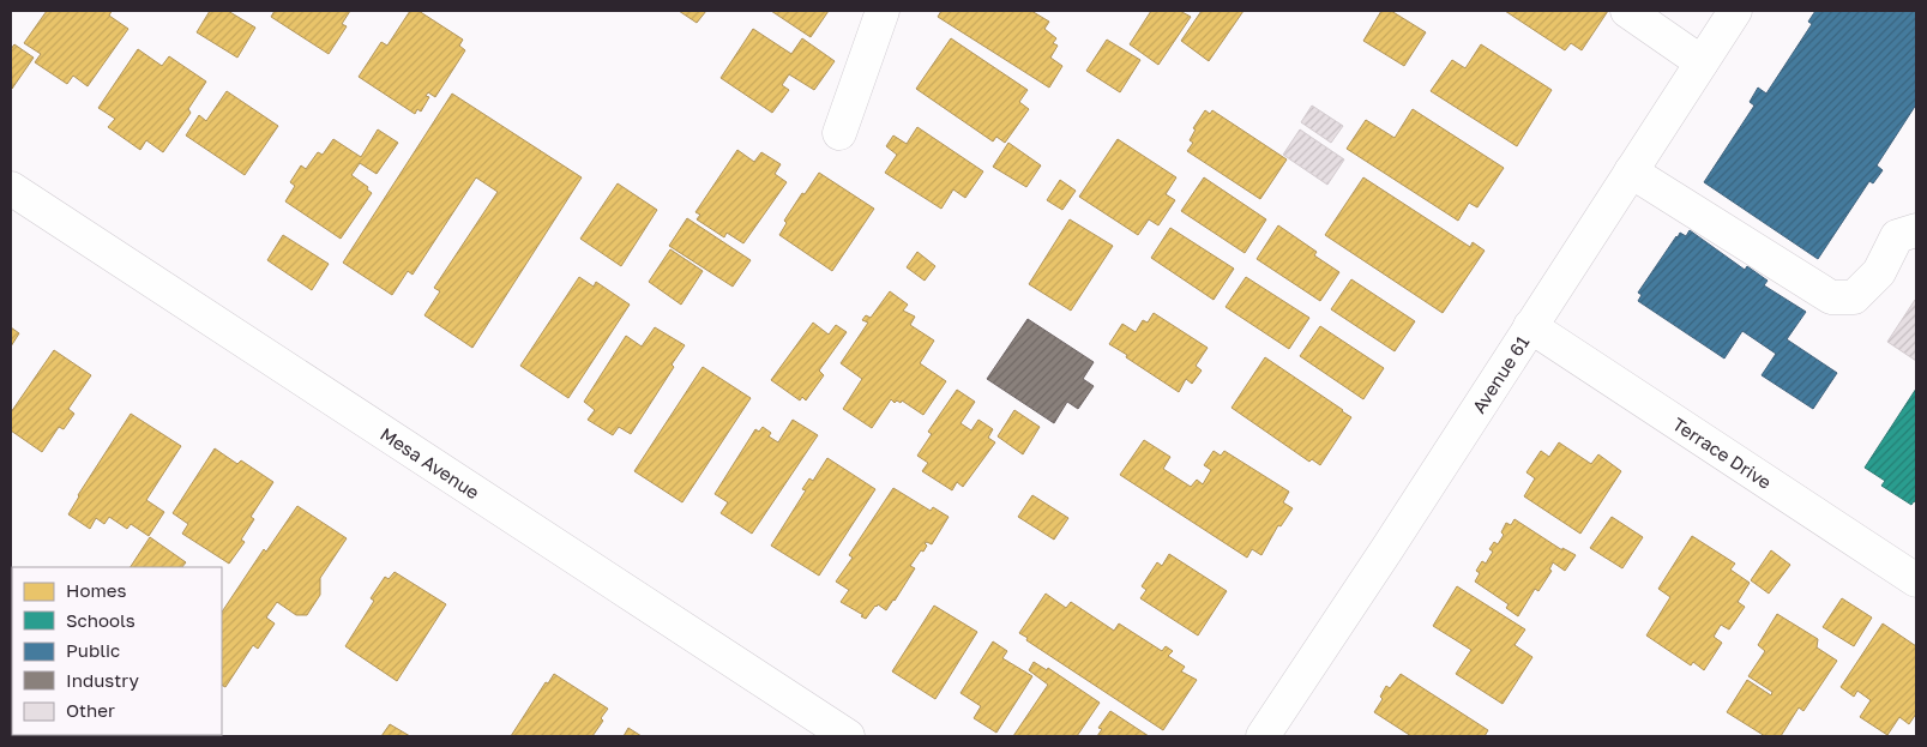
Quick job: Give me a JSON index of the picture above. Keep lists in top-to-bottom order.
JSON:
{
  "streets": {
    "street": ["Avenue 61", "Terrace Drive", "Mesa Avenue"]
  },
  "crossings": [
    ["Avenue 61", "Terrace Drive"]
  ],
  "legend": [
    "Homes",
    "Schools",
    "Public",
    "Industry",
    "Other"
  ]
}
